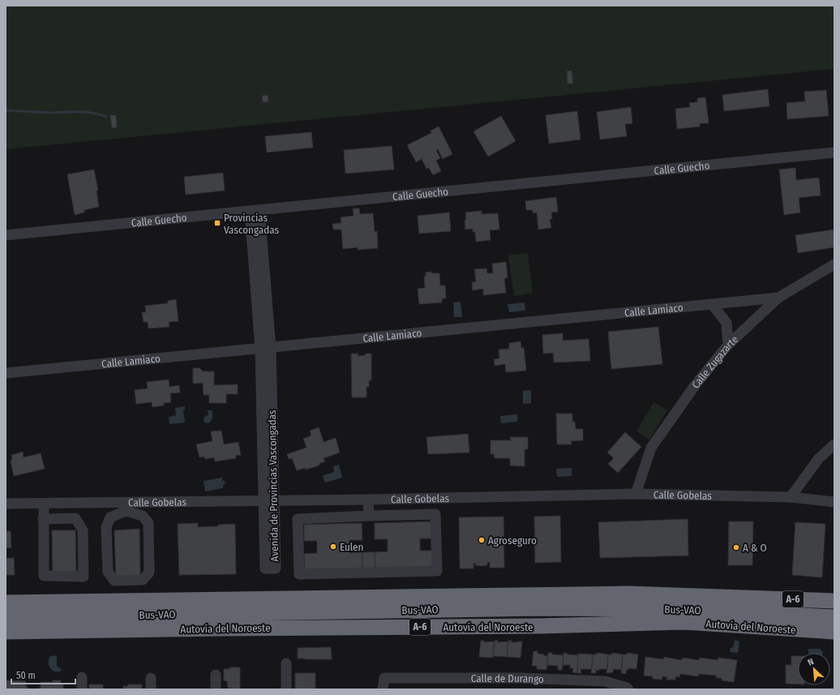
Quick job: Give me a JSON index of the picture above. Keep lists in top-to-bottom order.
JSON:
{
  "streets": {
    "highway": ["A-6", "Bus-VAO", "Autovía del Noroeste"],
    "street": [
      "Calle Guecho",
      "Calle Lamiaco",
      "Calle Zugazarte",
      "Avenida de Provincias Vascongadas",
      "Calle Gobelas",
      "Calle de Durango"
    ]
  },
  "crossings": [
    ["Calle Guecho", "Avenida de Provincias Vascongadas"],
    ["Calle Lamiaco", "Calle Zugazarte"],
    ["Calle Lamiaco", "Avenida de Provincias Vascongadas"],
    ["Calle Zugazarte", "Calle Gobelas"],
    ["Avenida de Provincias Vascongadas", "Calle Gobelas"]
  ],
  "places": {
    "transit": ["Provincias Vascongadas"],
    "other": ["Agroseguro", "Eulen", "A & O"]
  },
  "scale_bar": "50 m",
  "north": "top left"
}
